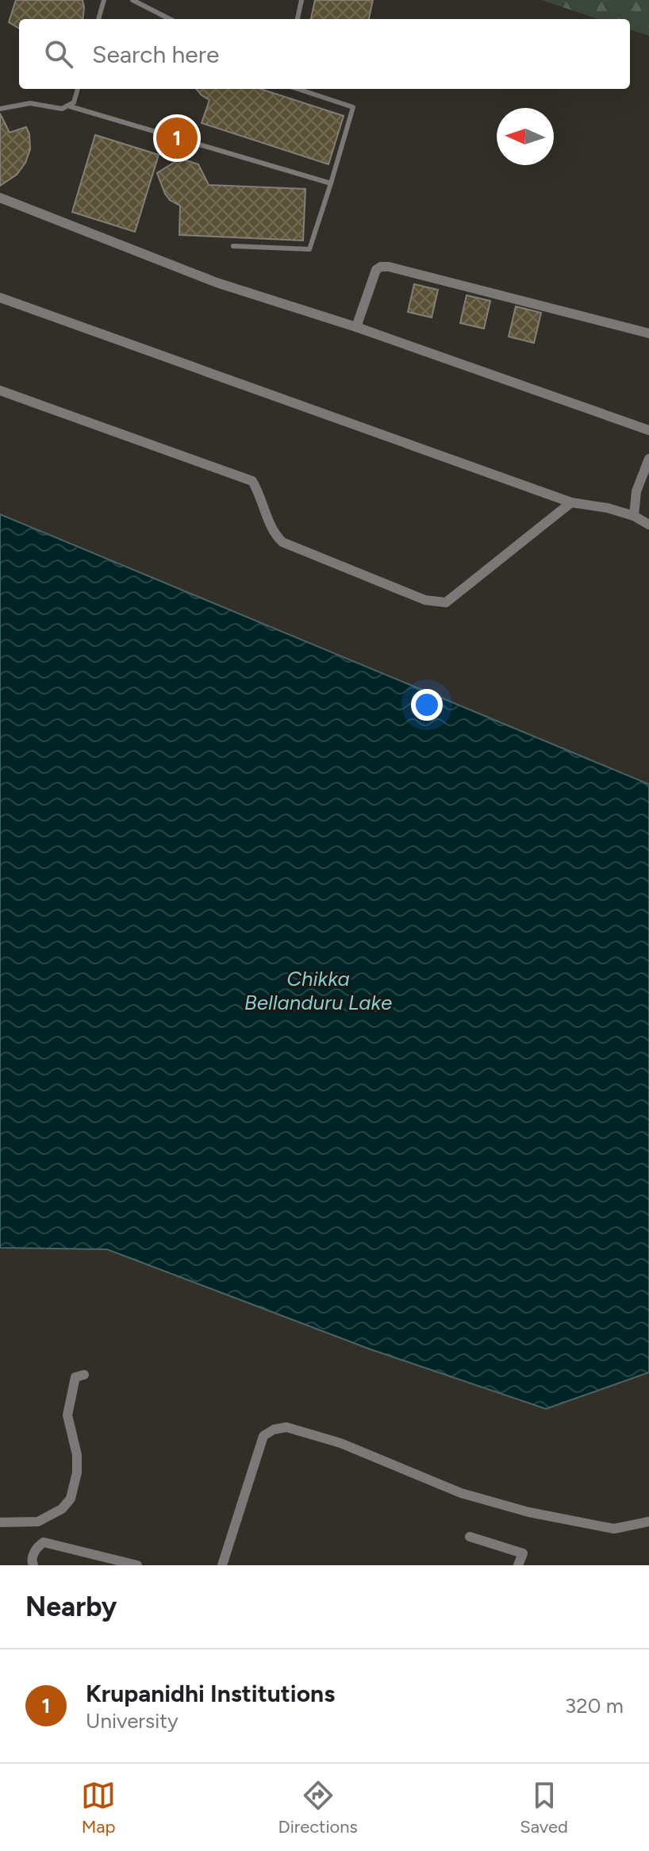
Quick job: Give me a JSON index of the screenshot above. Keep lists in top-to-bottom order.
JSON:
{
  "water": ["Chikka Bellanduru Lake"],
  "north": "left",
  "page": {
    "search": "Search here",
    "pins": "1",
    "heading": "Nearby",
    "list": [
      {
        "mark": "1",
        "name": "Krupanidhi Institutions",
        "note": "University",
        "value": "320 m"
      }
    ],
    "nav": ["Map", "Directions", "Saved"]
  }
}
